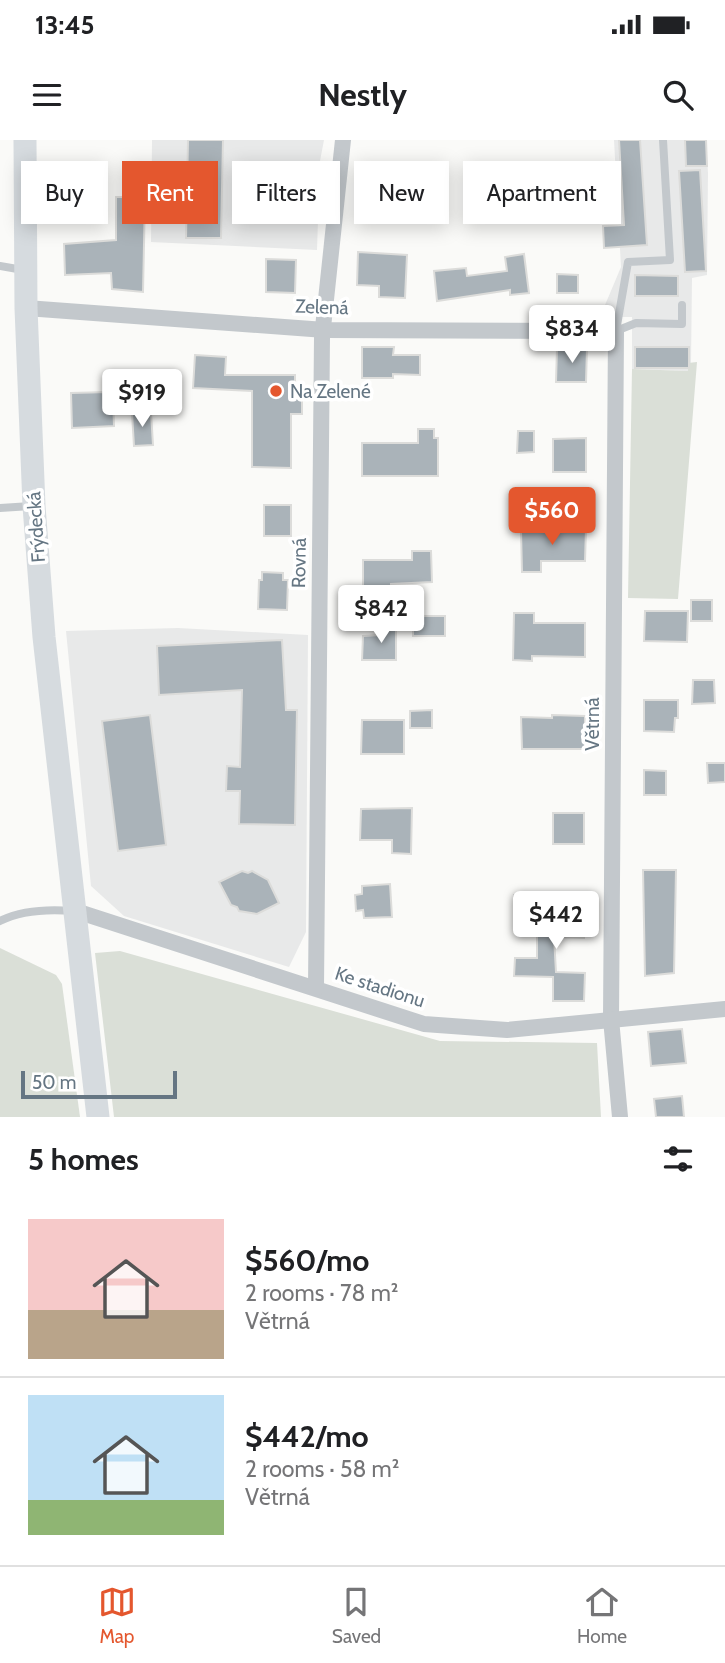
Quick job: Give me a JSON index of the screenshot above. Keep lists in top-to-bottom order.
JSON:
{
  "streets": {
    "main road": ["Frýdecká"],
    "street": [
      "Zelená",
      "Rovná",
      "Větrná",
      "Ke stadionu"
    ]
  },
  "crossings": [
    ["Zelená", "Frýdecká"],
    ["Zelená", "Rovná"],
    ["Zelená", "Větrná"],
    ["Frýdecká", "Ke stadionu"],
    ["Rovná", "Ke stadionu"],
    ["Větrná", "Ke stadionu"]
  ],
  "places": ["Na Zelené"],
  "scale_bar": "50 m",
  "page": {
    "status": "13:45",
    "header": "Nestly",
    "chip": [
      "Buy",
      "Rent",
      "Filters",
      "New",
      "Apartment"
    ],
    "price": [
      "$834",
      "$919",
      "$560",
      "$842",
      "$442"
    ],
    "scale": "50 m",
    "heading": "5 homes",
    "list": [
      {
        "name": "$560/mo",
        "note": "2 rooms · 78 m² · Větrná"
      },
      {
        "name": "$442/mo",
        "note": "2 rooms · 58 m² · Větrná"
      }
    ],
    "tabs": ["Map", "Saved", "Home"]
  }
}
